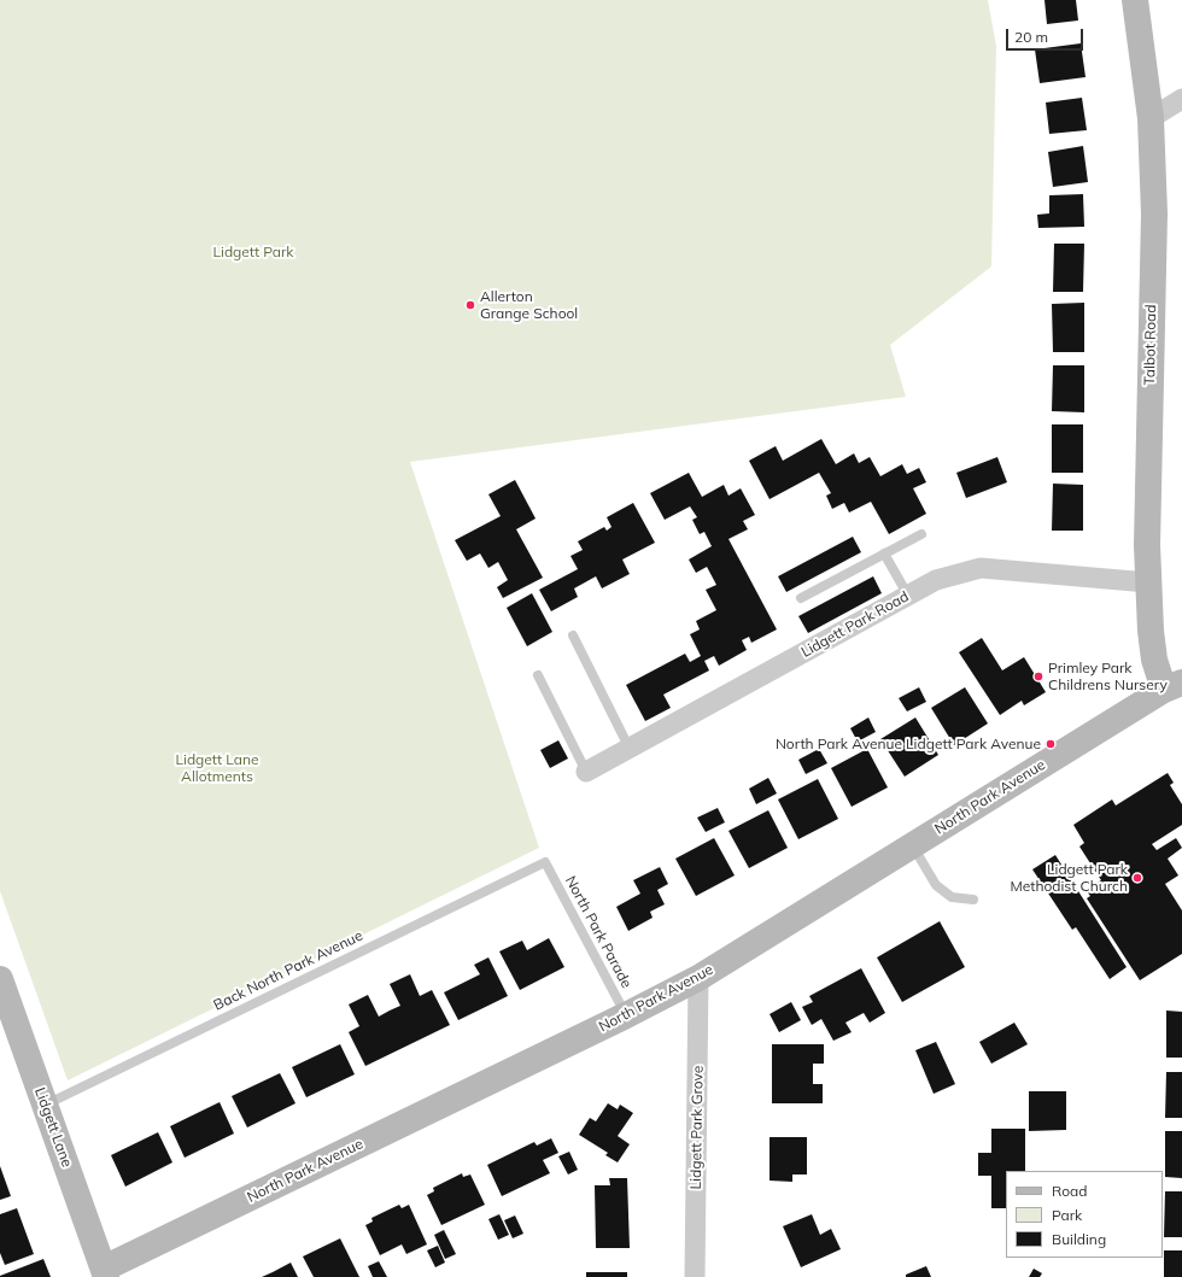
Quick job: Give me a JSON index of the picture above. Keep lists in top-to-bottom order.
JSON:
{
  "streets": {
    "street": [
      "Talbot Road",
      "Lidgett Park Road",
      "North Park Avenue",
      "Lidgett Lane",
      "Lidgett Park Grove"
    ],
    "lane": ["North Park Parade", "Back North Park Avenue"]
  },
  "crossings": [
    ["Talbot Road", "Lidgett Park Road"],
    ["Talbot Road", "North Park Avenue"],
    ["North Park Avenue", "North Park Parade"],
    ["North Park Avenue", "Lidgett Lane"],
    ["North Park Avenue", "Lidgett Park Grove"],
    ["North Park Parade", "Back North Park Avenue"],
    ["Back North Park Avenue", "Lidgett Lane"]
  ],
  "parks": ["Lidgett Park", "Lidgett Lane Allotments"],
  "places": [
    "Allerton Grange School",
    "Primley Park Childrens Nursery",
    "North Park Avenue Lidgett Park Avenue",
    "Lidgett Park Methodist Church"
  ],
  "legend": ["Road", "Park", "Building"],
  "scale_bar": "20 m"
}
